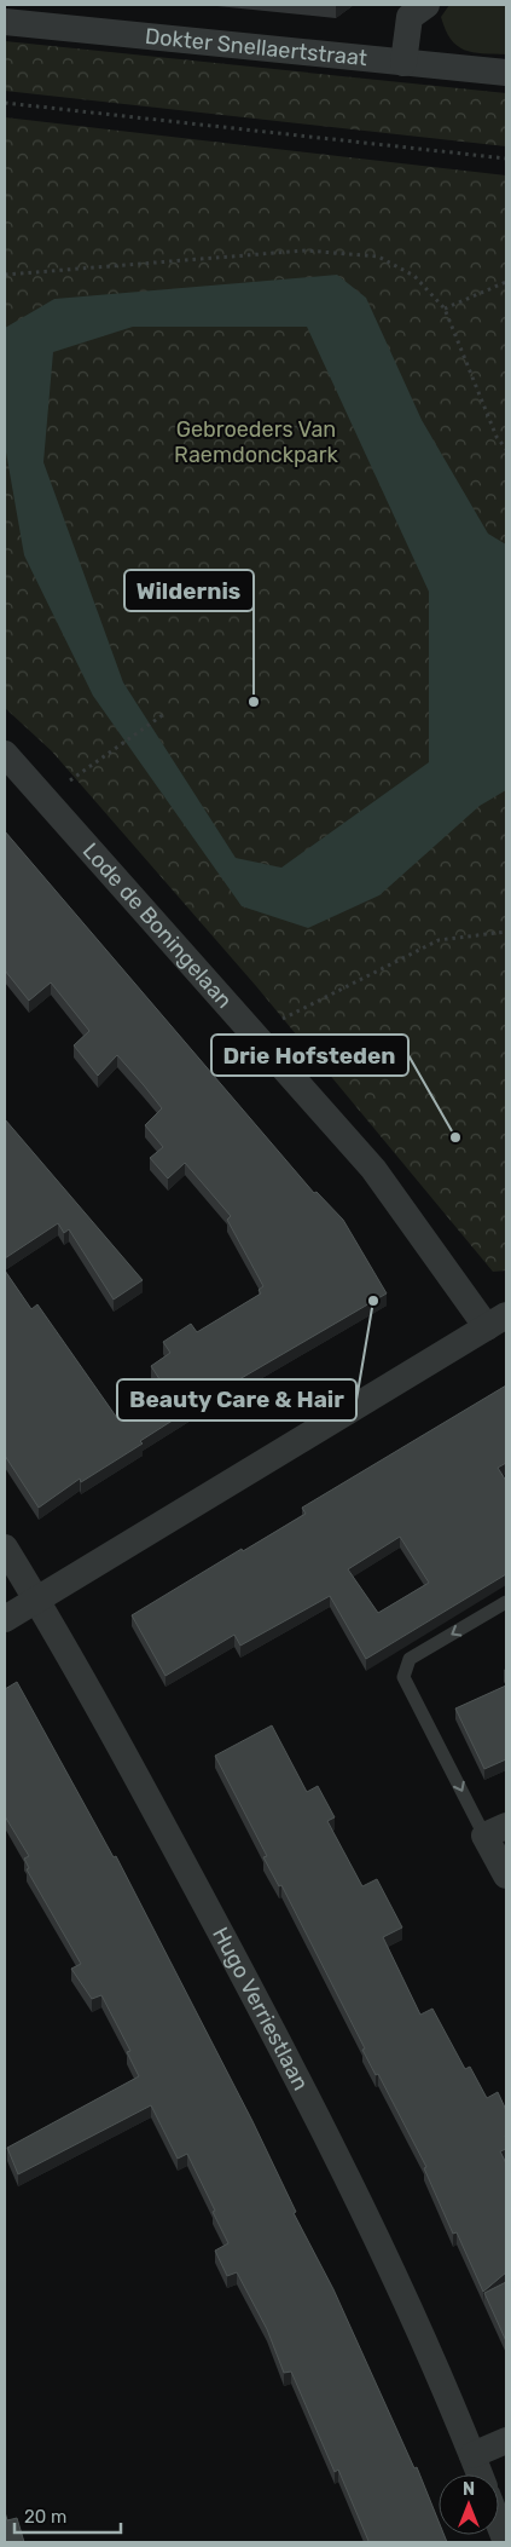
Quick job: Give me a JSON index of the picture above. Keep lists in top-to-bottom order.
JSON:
{
  "streets": {
    "street": ["Dokter Snellaertstraat", "Lode de Boningelaan", "Hugo Verriestlaan"]
  },
  "parks": ["Gebroeders Van Raemdonckpark"],
  "places": ["Wildernis", "Drie Hofsteden", "Beauty Care & Hair"],
  "scale_bar": "20 m",
  "north": "top"
}
